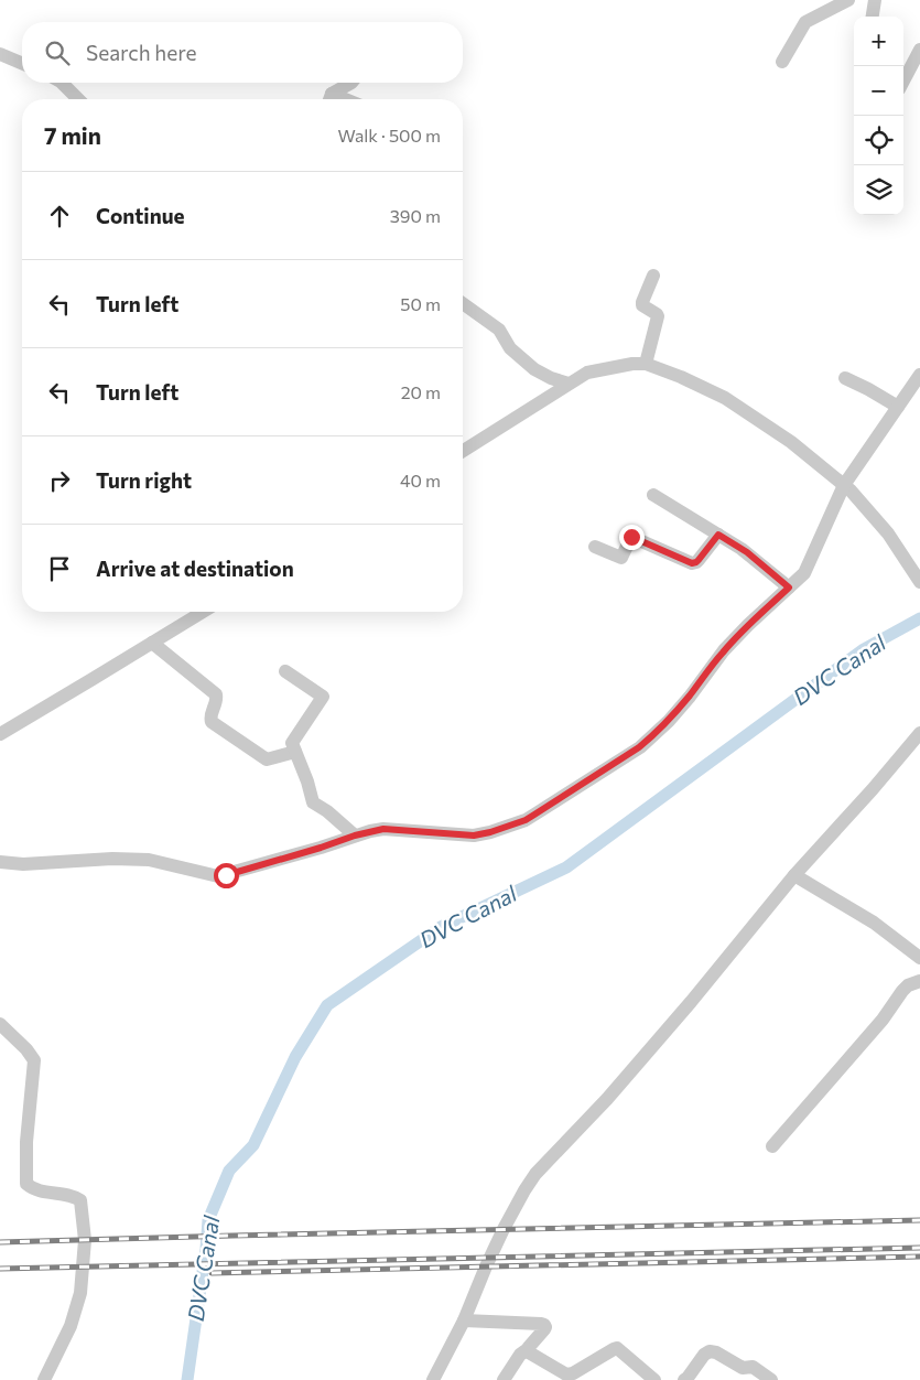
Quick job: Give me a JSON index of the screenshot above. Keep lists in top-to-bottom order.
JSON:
{
  "water": ["DVC Canal"],
  "page": {
    "map_buttons": ["+", "−"],
    "search": "Search here",
    "heading": ["7 min", "Walk · 500 m"],
    "list": [
      ["Continue", "390 m"],
      ["Turn left", "50 m"],
      ["Turn left", "20 m"],
      ["Turn right", "40 m"],
      "Arrive at destination"
    ]
  }
}
